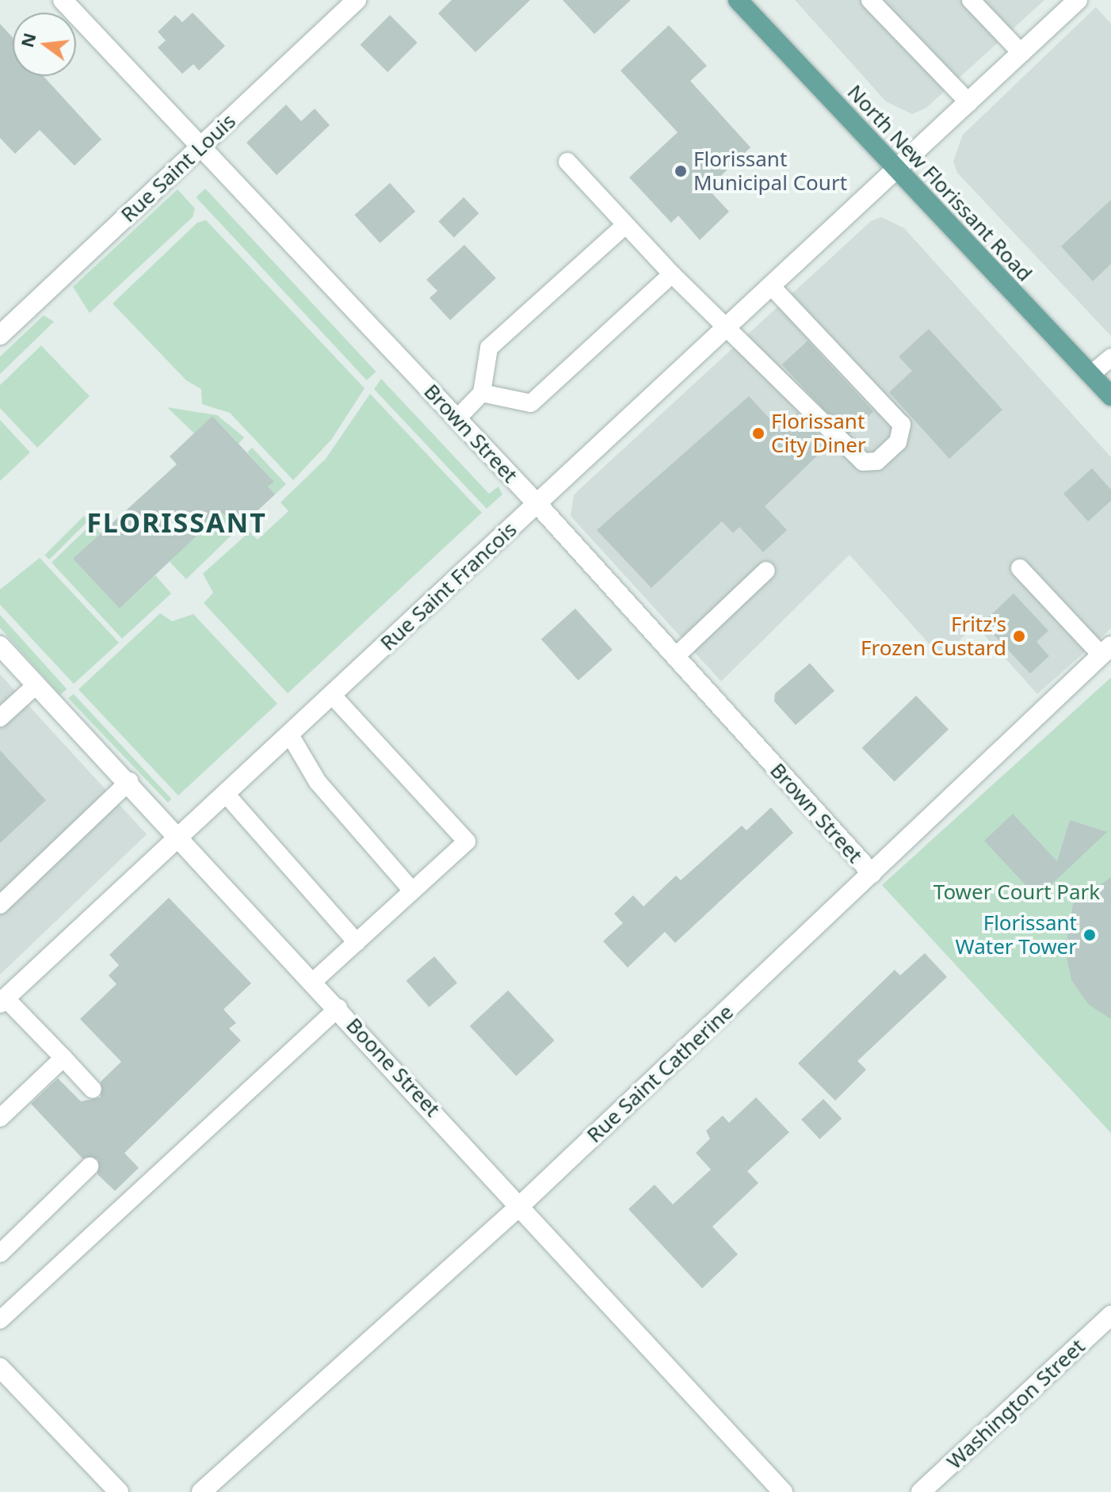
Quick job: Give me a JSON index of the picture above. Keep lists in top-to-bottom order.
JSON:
{
  "streets": {
    "main road": ["North New Florissant Road"],
    "street": [
      "Rue Saint Louis",
      "Brown Street",
      "Rue Saint Francois",
      "Boone Street",
      "Rue Saint Catherine",
      "Washington Street"
    ]
  },
  "crossings": [
    ["Rue Saint Louis", "Brown Street"],
    ["North New Florissant Road", "Rue Saint Francois"],
    ["Brown Street", "Rue Saint Francois"],
    ["Brown Street", "Rue Saint Catherine"],
    ["Rue Saint Francois", "Boone Street"],
    ["Boone Street", "Rue Saint Catherine"]
  ],
  "districts": ["FLORISSANT"],
  "parks": ["Tower Court Park"],
  "places": [
    "Florissant Municipal Court",
    "Florissant City Diner",
    "Fritz's Frozen Custard",
    "Florissant Water Tower"
  ],
  "north": "left"
}
